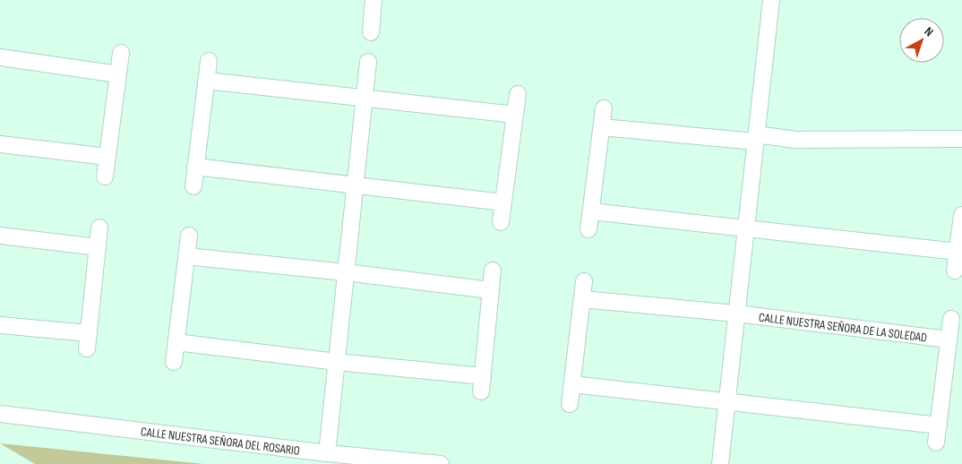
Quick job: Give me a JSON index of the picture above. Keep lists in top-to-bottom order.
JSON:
{
  "streets": {
    "street": ["CALLE NUESTRA SEÑORA DE LA SOLEDAD", "CALLE NUESTRA SEÑORA DEL ROSARIO"]
  },
  "north": "top right"
}
